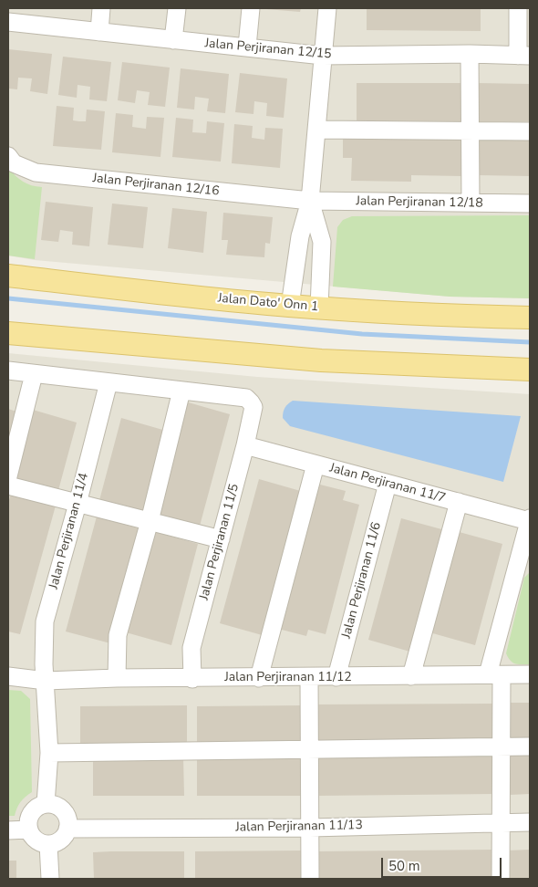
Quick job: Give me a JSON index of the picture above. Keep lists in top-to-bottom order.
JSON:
{
  "streets": {
    "main road": ["Jalan Dato' Onn 1"],
    "street": [
      "Jalan Perjiranan 12/15",
      "Jalan Perjiranan 12/16",
      "Jalan Perjiranan 12/18",
      "Jalan Perjiranan 11/7",
      "Jalan Perjiranan 11/4",
      "Jalan Perjiranan 11/5",
      "Jalan Perjiranan 11/6",
      "Jalan Perjiranan 11/12",
      "Jalan Perjiranan 11/13"
    ]
  },
  "crossings": [
    ["Jalan Perjiranan 12/16", "Jalan Perjiranan 12/18"],
    ["Jalan Perjiranan 11/7", "Jalan Perjiranan 11/5"],
    ["Jalan Perjiranan 11/7", "Jalan Perjiranan 11/6"],
    ["Jalan Perjiranan 11/4", "Jalan Perjiranan 11/12"],
    ["Jalan Perjiranan 11/4", "Jalan Perjiranan 11/13"],
    ["Jalan Perjiranan 11/5", "Jalan Perjiranan 11/12"],
    ["Jalan Perjiranan 11/6", "Jalan Perjiranan 11/12"]
  ],
  "scale_bar": "50 m"
}
